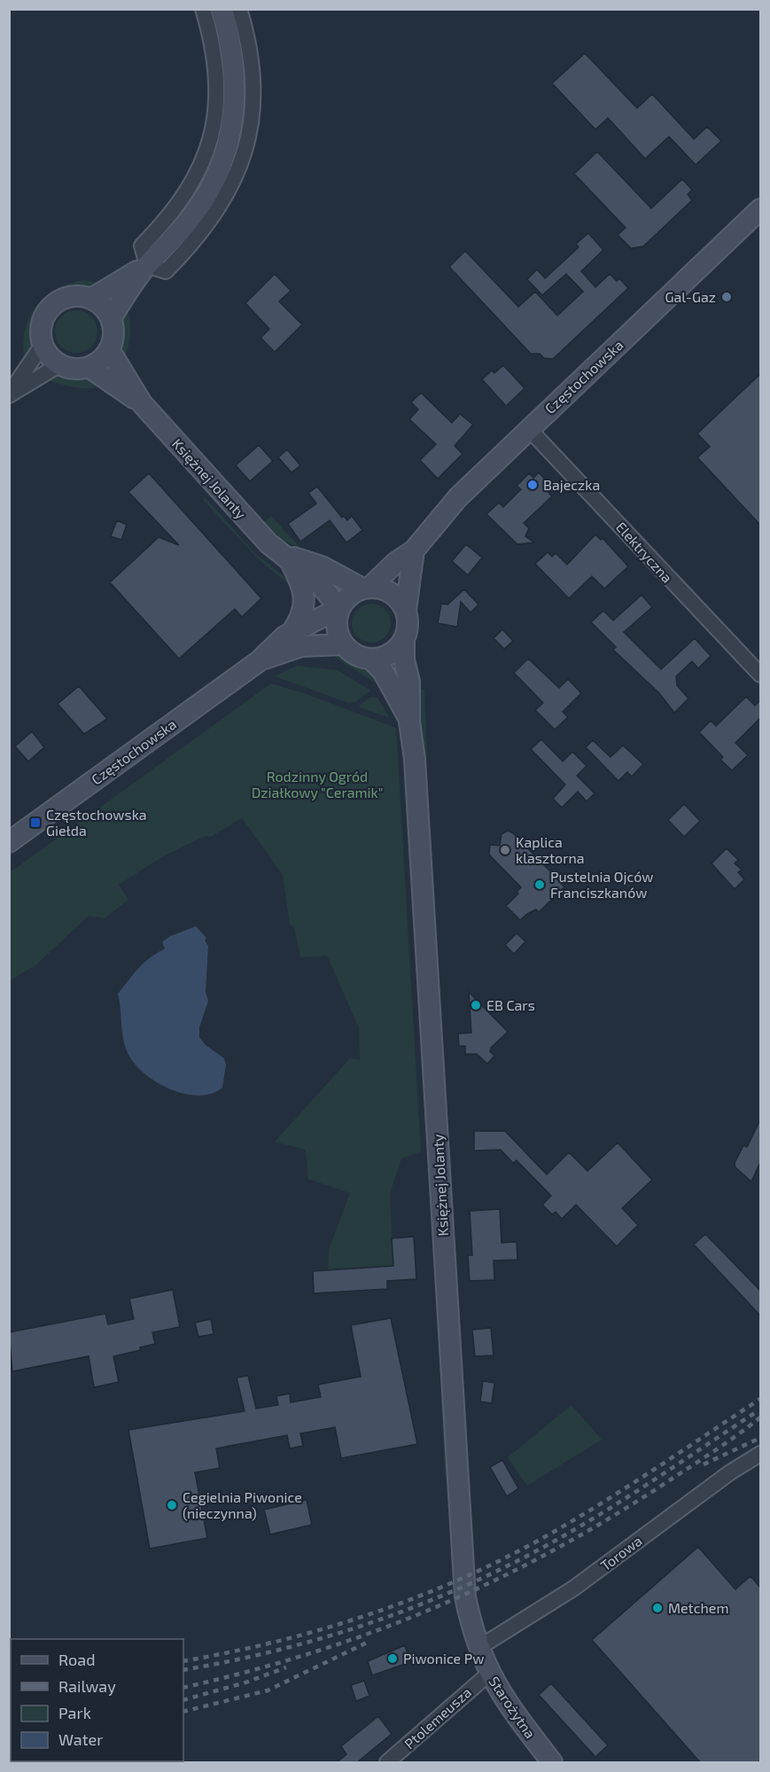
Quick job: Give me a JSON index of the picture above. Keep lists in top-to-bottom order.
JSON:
{
  "streets": {
    "street": [
      "Częstochowska",
      "Księżnej Jolanty",
      "Elektryczna",
      "Torowa",
      "Starożytna",
      "Ptolemeusza"
    ]
  },
  "crossings": [
    ["Częstochowska", "Księżnej Jolanty"],
    ["Częstochowska", "Elektryczna"],
    ["Księżnej Jolanty", "Torowa"],
    ["Księżnej Jolanty", "Starożytna"],
    ["Torowa", "Starożytna"],
    ["Starożytna", "Ptolemeusza"]
  ],
  "parks": ["Rodzinny Ogród Działkowy \"Ceramik\""],
  "places": {
    "other": [
      "Gal-Gaz",
      "Bajeczka",
      "Kaplica klasztorna",
      "Pustelnia Ojców Franciszkanów",
      "EB Cars",
      "Cegielnia Piwonice (nieczynna)",
      "Metchem",
      "Piwonice Pw"
    ],
    "transit": ["Częstochowska Giełda"]
  },
  "legend": [
    "Road",
    "Railway",
    "Park",
    "Water"
  ]
}
